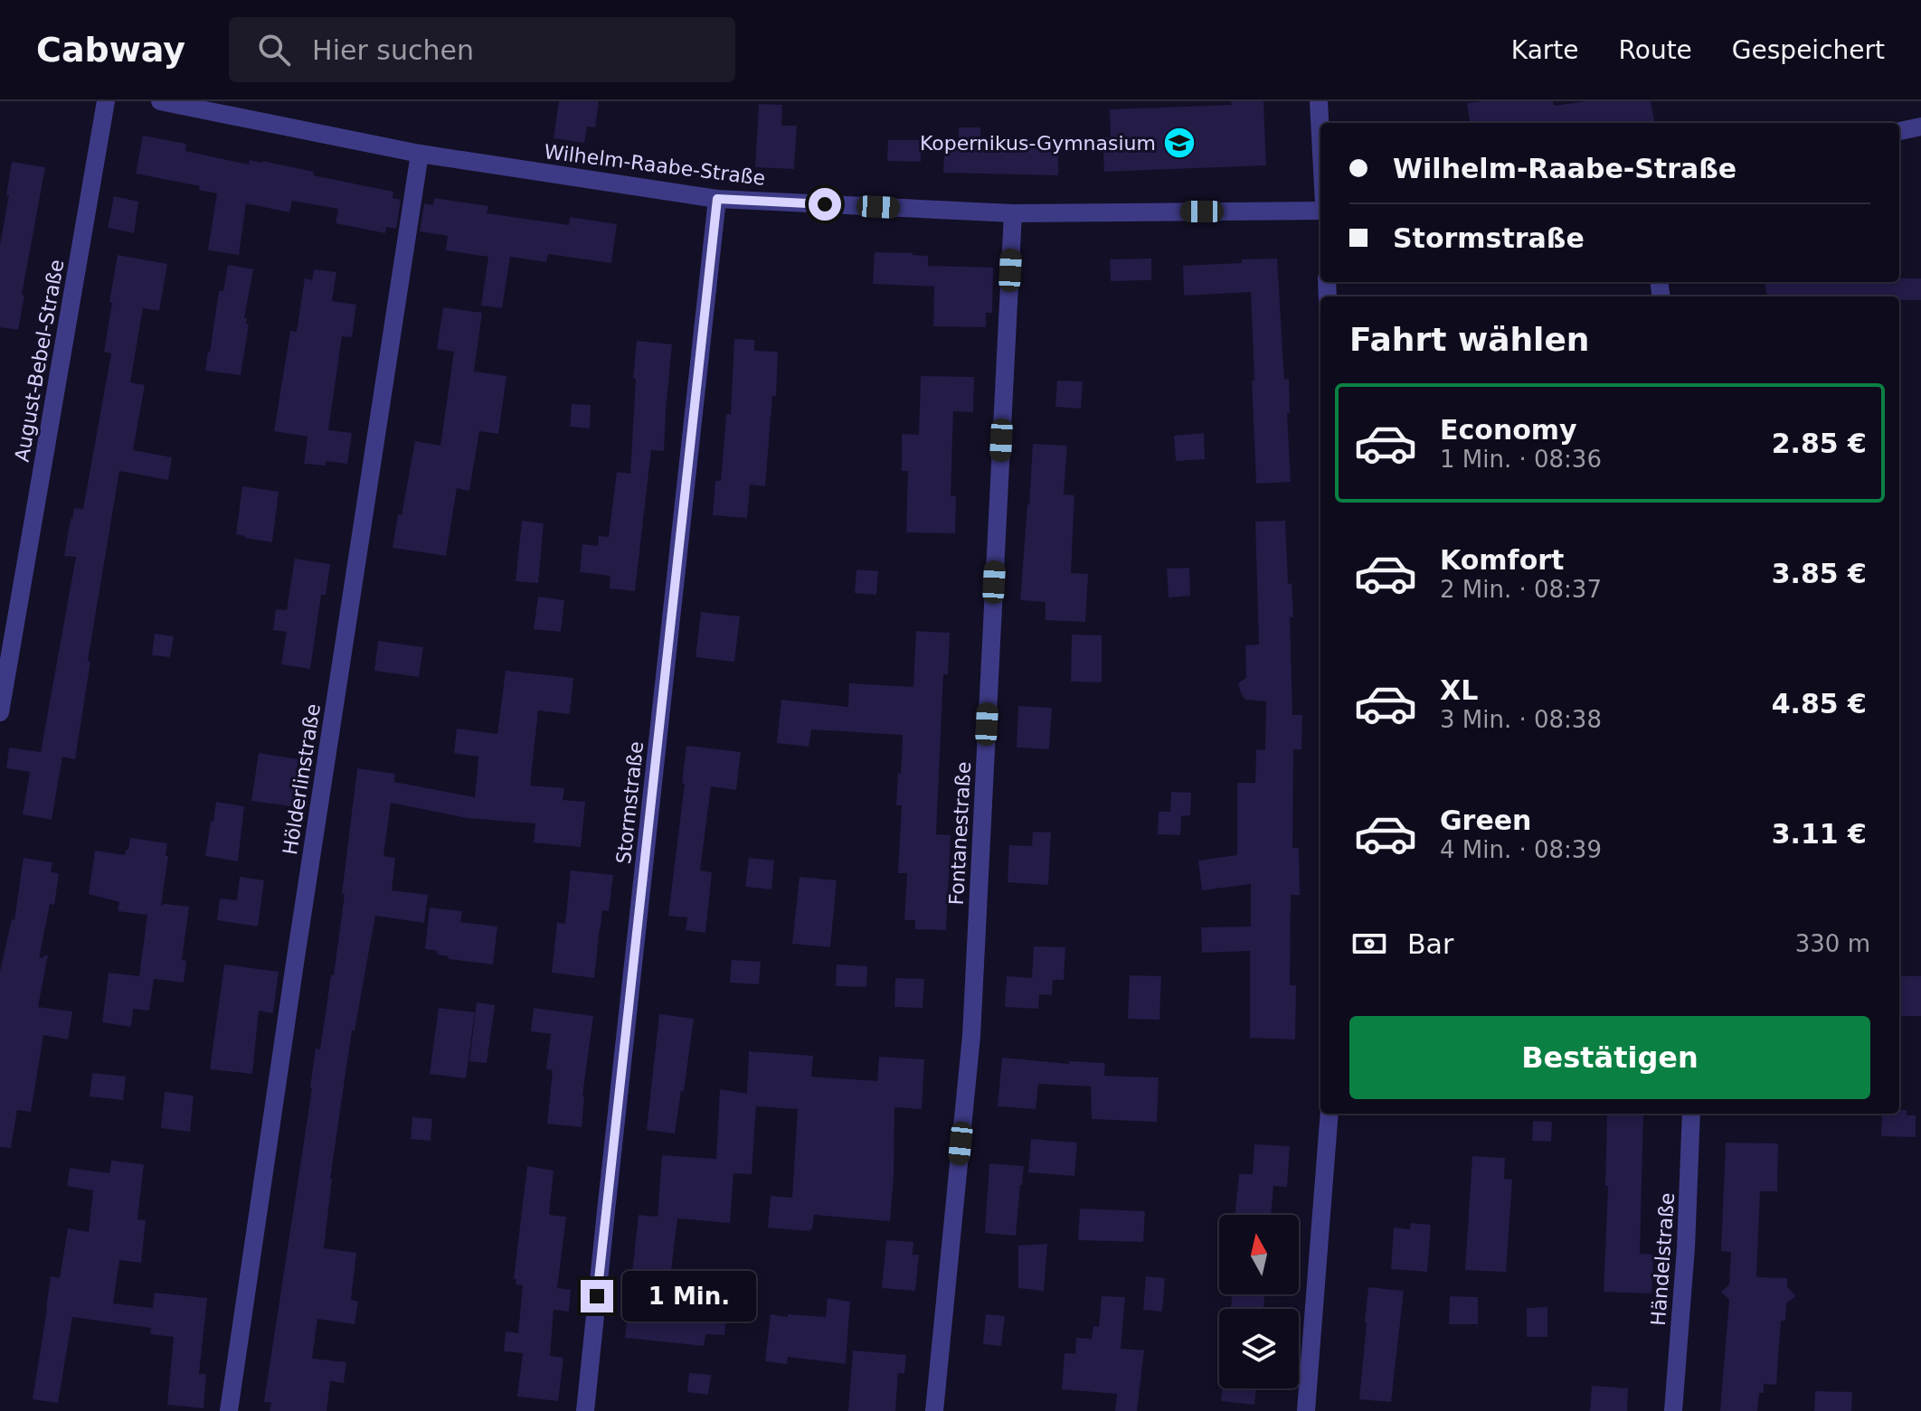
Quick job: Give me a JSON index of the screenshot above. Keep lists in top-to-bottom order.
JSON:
{
  "streets": {
    "street": [
      "Wilhelm-Raabe-Straße",
      "August-Bebel-Straße",
      "Hölderlinstraße",
      "Stormstraße",
      "Fontanestraße",
      "Händelstraße"
    ]
  },
  "crossings": [
    ["Wilhelm-Raabe-Straße", "Hölderlinstraße"],
    ["Wilhelm-Raabe-Straße", "Stormstraße"],
    ["Wilhelm-Raabe-Straße", "Fontanestraße"]
  ],
  "places": {
    "school or university": ["Kopernikus-Gymnasium"]
  },
  "north": "top",
  "page": {
    "header": "Cabway",
    "search": "Hier suchen",
    "nav": ["Karte", "Route", "Gespeichert"],
    "banner": ["Wilhelm-Raabe-Straße", "Stormstraße"],
    "heading": "Fahrt wählen",
    "list": [
      {
        "name": "Economy",
        "note": "1 Min. · 08:36",
        "value": "2.85 €"
      },
      {
        "name": "Komfort",
        "note": "2 Min. · 08:37",
        "value": "3.85 €"
      },
      {
        "name": "XL",
        "note": "3 Min. · 08:38",
        "value": "4.85 €"
      },
      {
        "name": "Green",
        "note": "4 Min. · 08:39",
        "value": "3.11 €"
      }
    ],
    "pay": ["Bar", "330 m"],
    "buttons": "Bestätigen",
    "bubble": "1 Min."
  }
}
